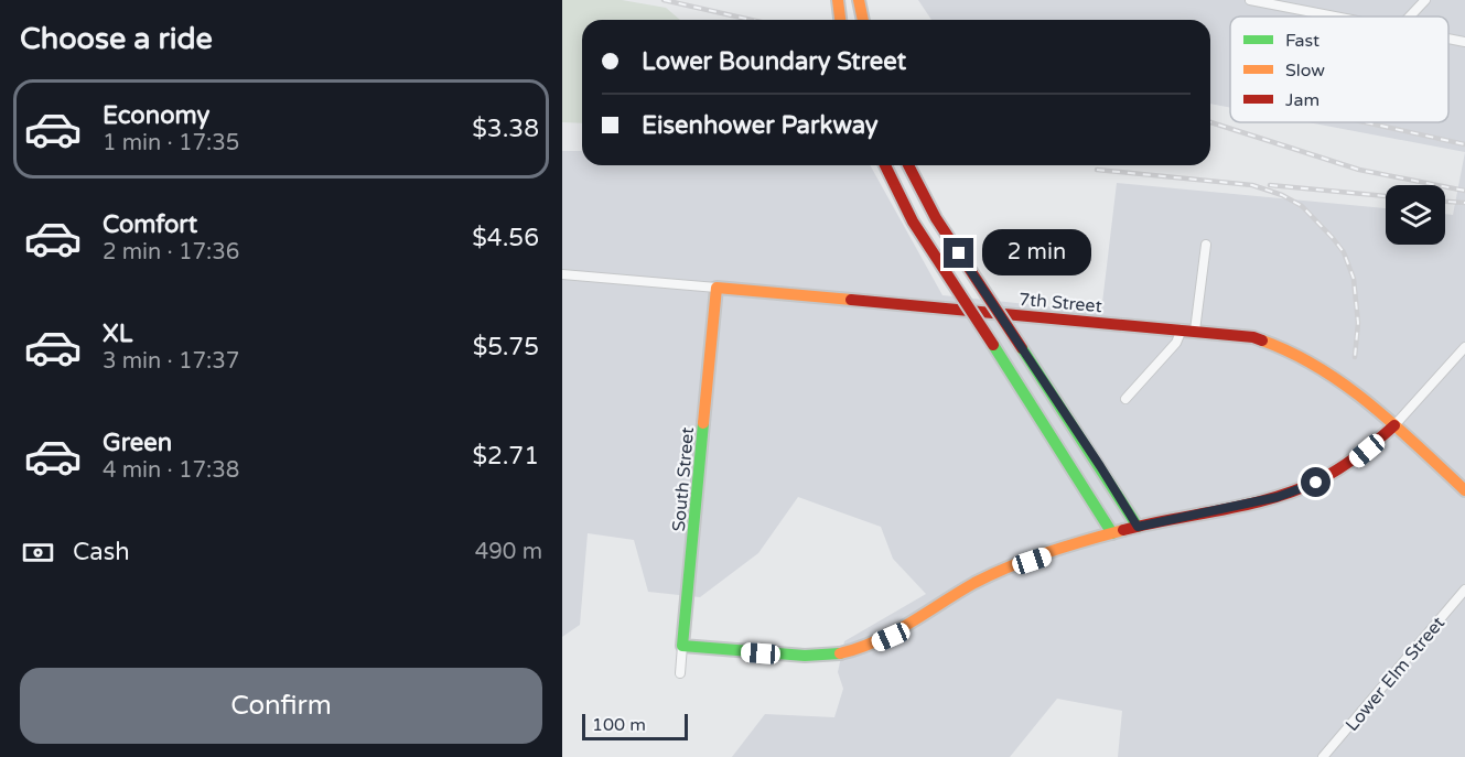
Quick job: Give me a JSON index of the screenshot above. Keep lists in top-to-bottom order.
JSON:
{
  "streets": {
    "street": ["7th Street", "South Street", "Lower Elm Street"]
  },
  "crossings": [
    ["7th Street", "South Street"]
  ],
  "legend": ["Fast", "Slow", "Jam"],
  "scale_bar": "100 m",
  "page": {
    "heading": "Choose a ride",
    "banner": ["Lower Boundary Street", "Eisenhower Parkway"],
    "list": [
      {
        "name": "Economy",
        "note": "1 min · 17:35",
        "value": "$3.38"
      },
      {
        "name": "Comfort",
        "note": "2 min · 17:36",
        "value": "$4.56"
      },
      {
        "name": "XL",
        "note": "3 min · 17:37",
        "value": "$5.75"
      },
      {
        "name": "Green",
        "note": "4 min · 17:38",
        "value": "$2.71"
      }
    ],
    "bubble": "2 min",
    "pay": ["Cash", "490 m"],
    "buttons": "Confirm",
    "scale": "100 m"
  }
}
